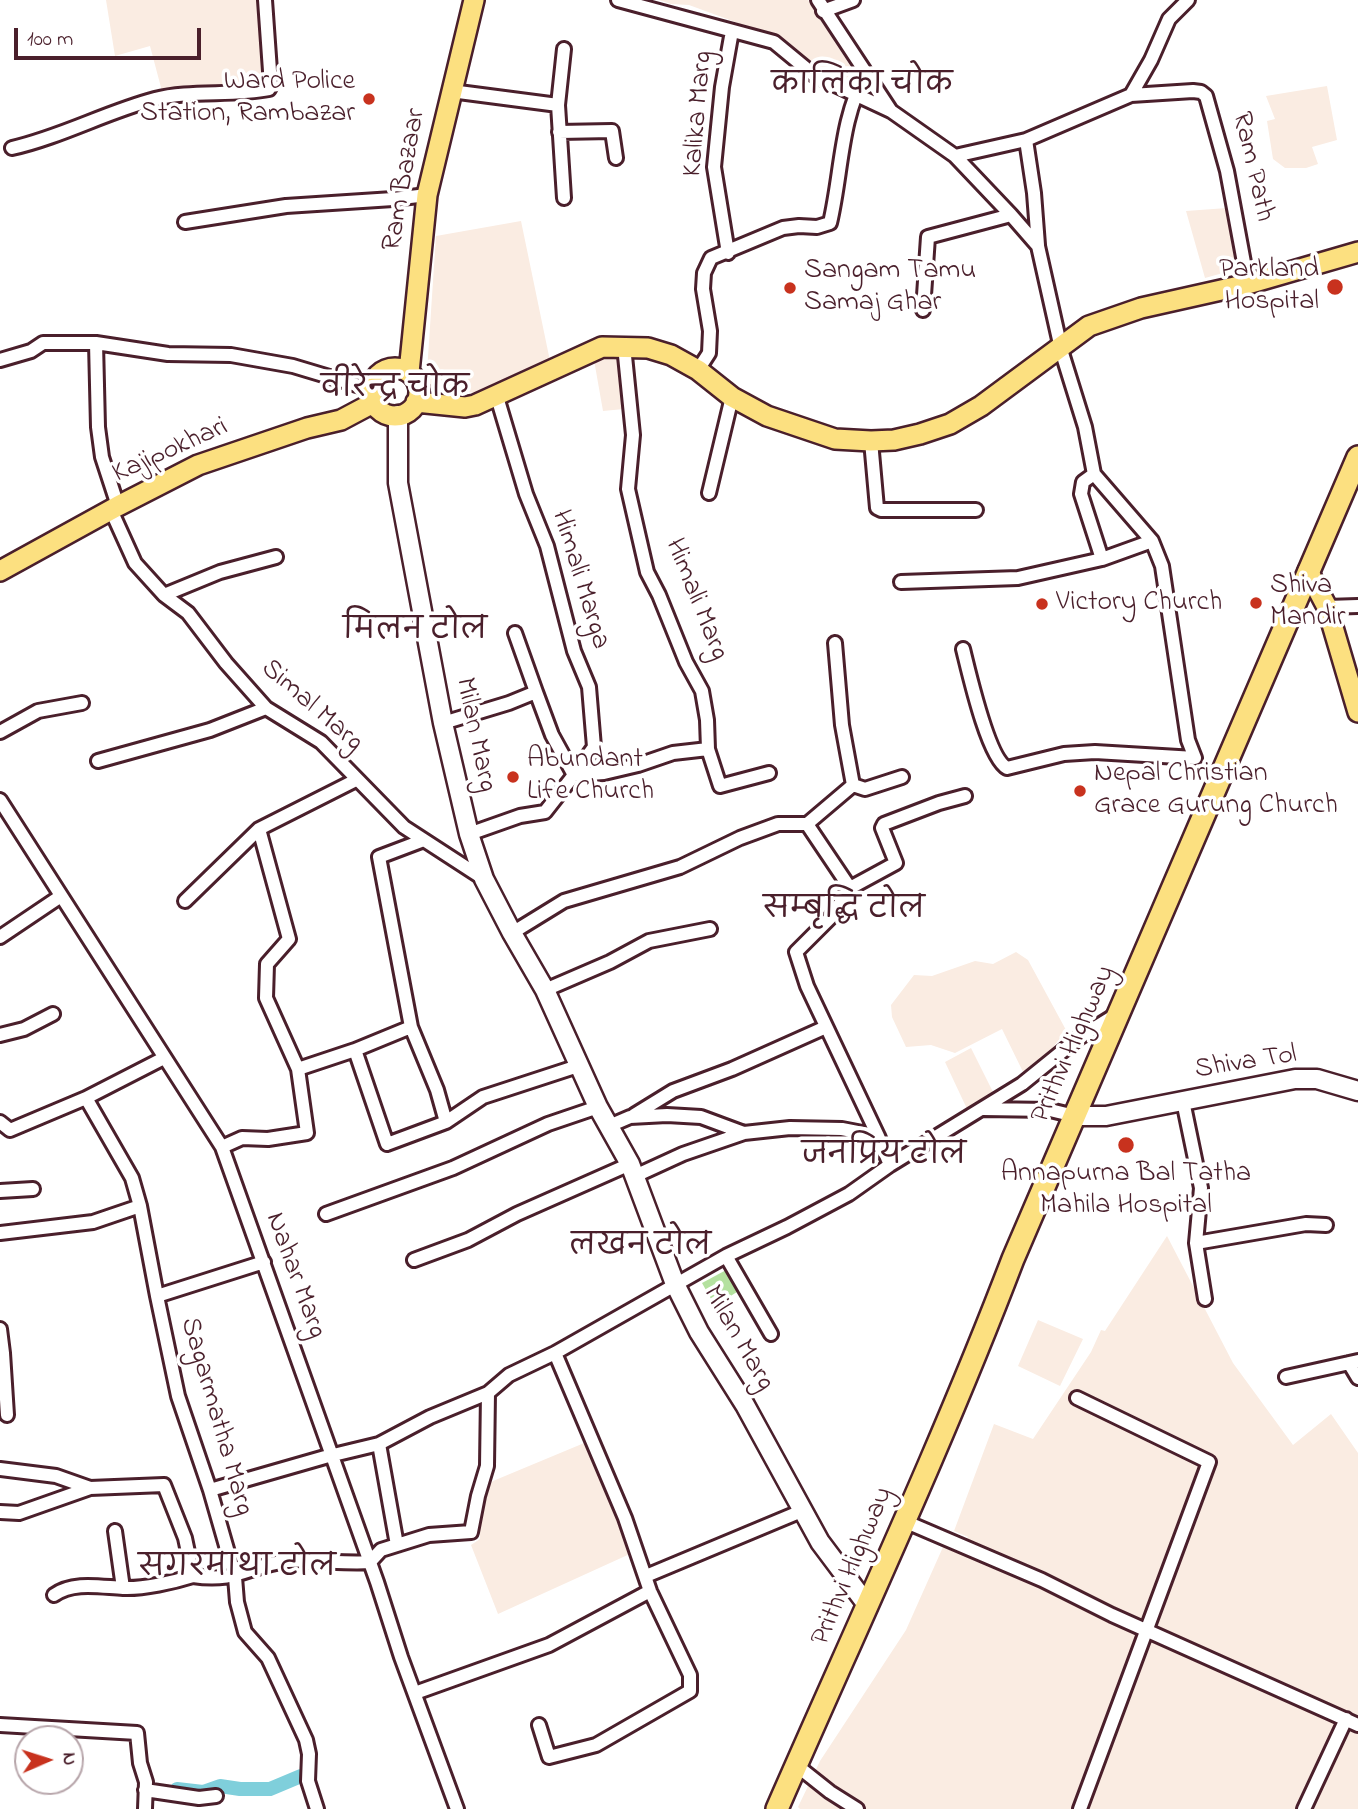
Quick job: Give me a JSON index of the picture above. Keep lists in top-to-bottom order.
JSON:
{
  "streets": {
    "highway": ["Prithvi Highway"],
    "main road": [
      "Ram Bazaar",
      "Kajipokhari",
      "Milan Marg",
      "Shiva Tol"
    ],
    "street": [
      "Kalika Marg",
      "Ram Path",
      "Himali Marga",
      "Himali Marg",
      "Simal Marg",
      "Nahar Marg",
      "Sagarmatha Marg"
    ]
  },
  "crossings": [
    ["Ram Bazaar", "Kajipokhari"],
    ["Ram Bazaar", "Milan Marg"],
    ["Kajipokhari", "Simal Marg"],
    ["Kajipokhari", "Milan Marg"],
    ["Himali Marga", "Milan Marg"],
    ["Simal Marg", "Milan Marg"],
    ["Milan Marg", "Prithvi Highway"],
    ["Prithvi Highway", "Shiva Tol"],
    ["Nahar Marg", "Sagarmatha Marg"]
  ],
  "districts": [
    "कालिका चोक",
    "वीरेन्द्र चोक",
    "मिलन टोल",
    "सम्बृद्धि टोल",
    "जनप्रिय टोल",
    "लखन टोल",
    "सगरमाथा टोल"
  ],
  "places": [
    "Ward Police Station, Rambazar",
    "Parkland Hospital",
    "Sangam Tamu Samaj Ghar",
    "Shiva Mandir",
    "Victory Church",
    "Abundant Life Church",
    "Nepal Christian Grace Gurung Church",
    "Annapurna Bal Tatha Mahila Hospital"
  ],
  "scale_bar": "100 m",
  "north": "right"
}
